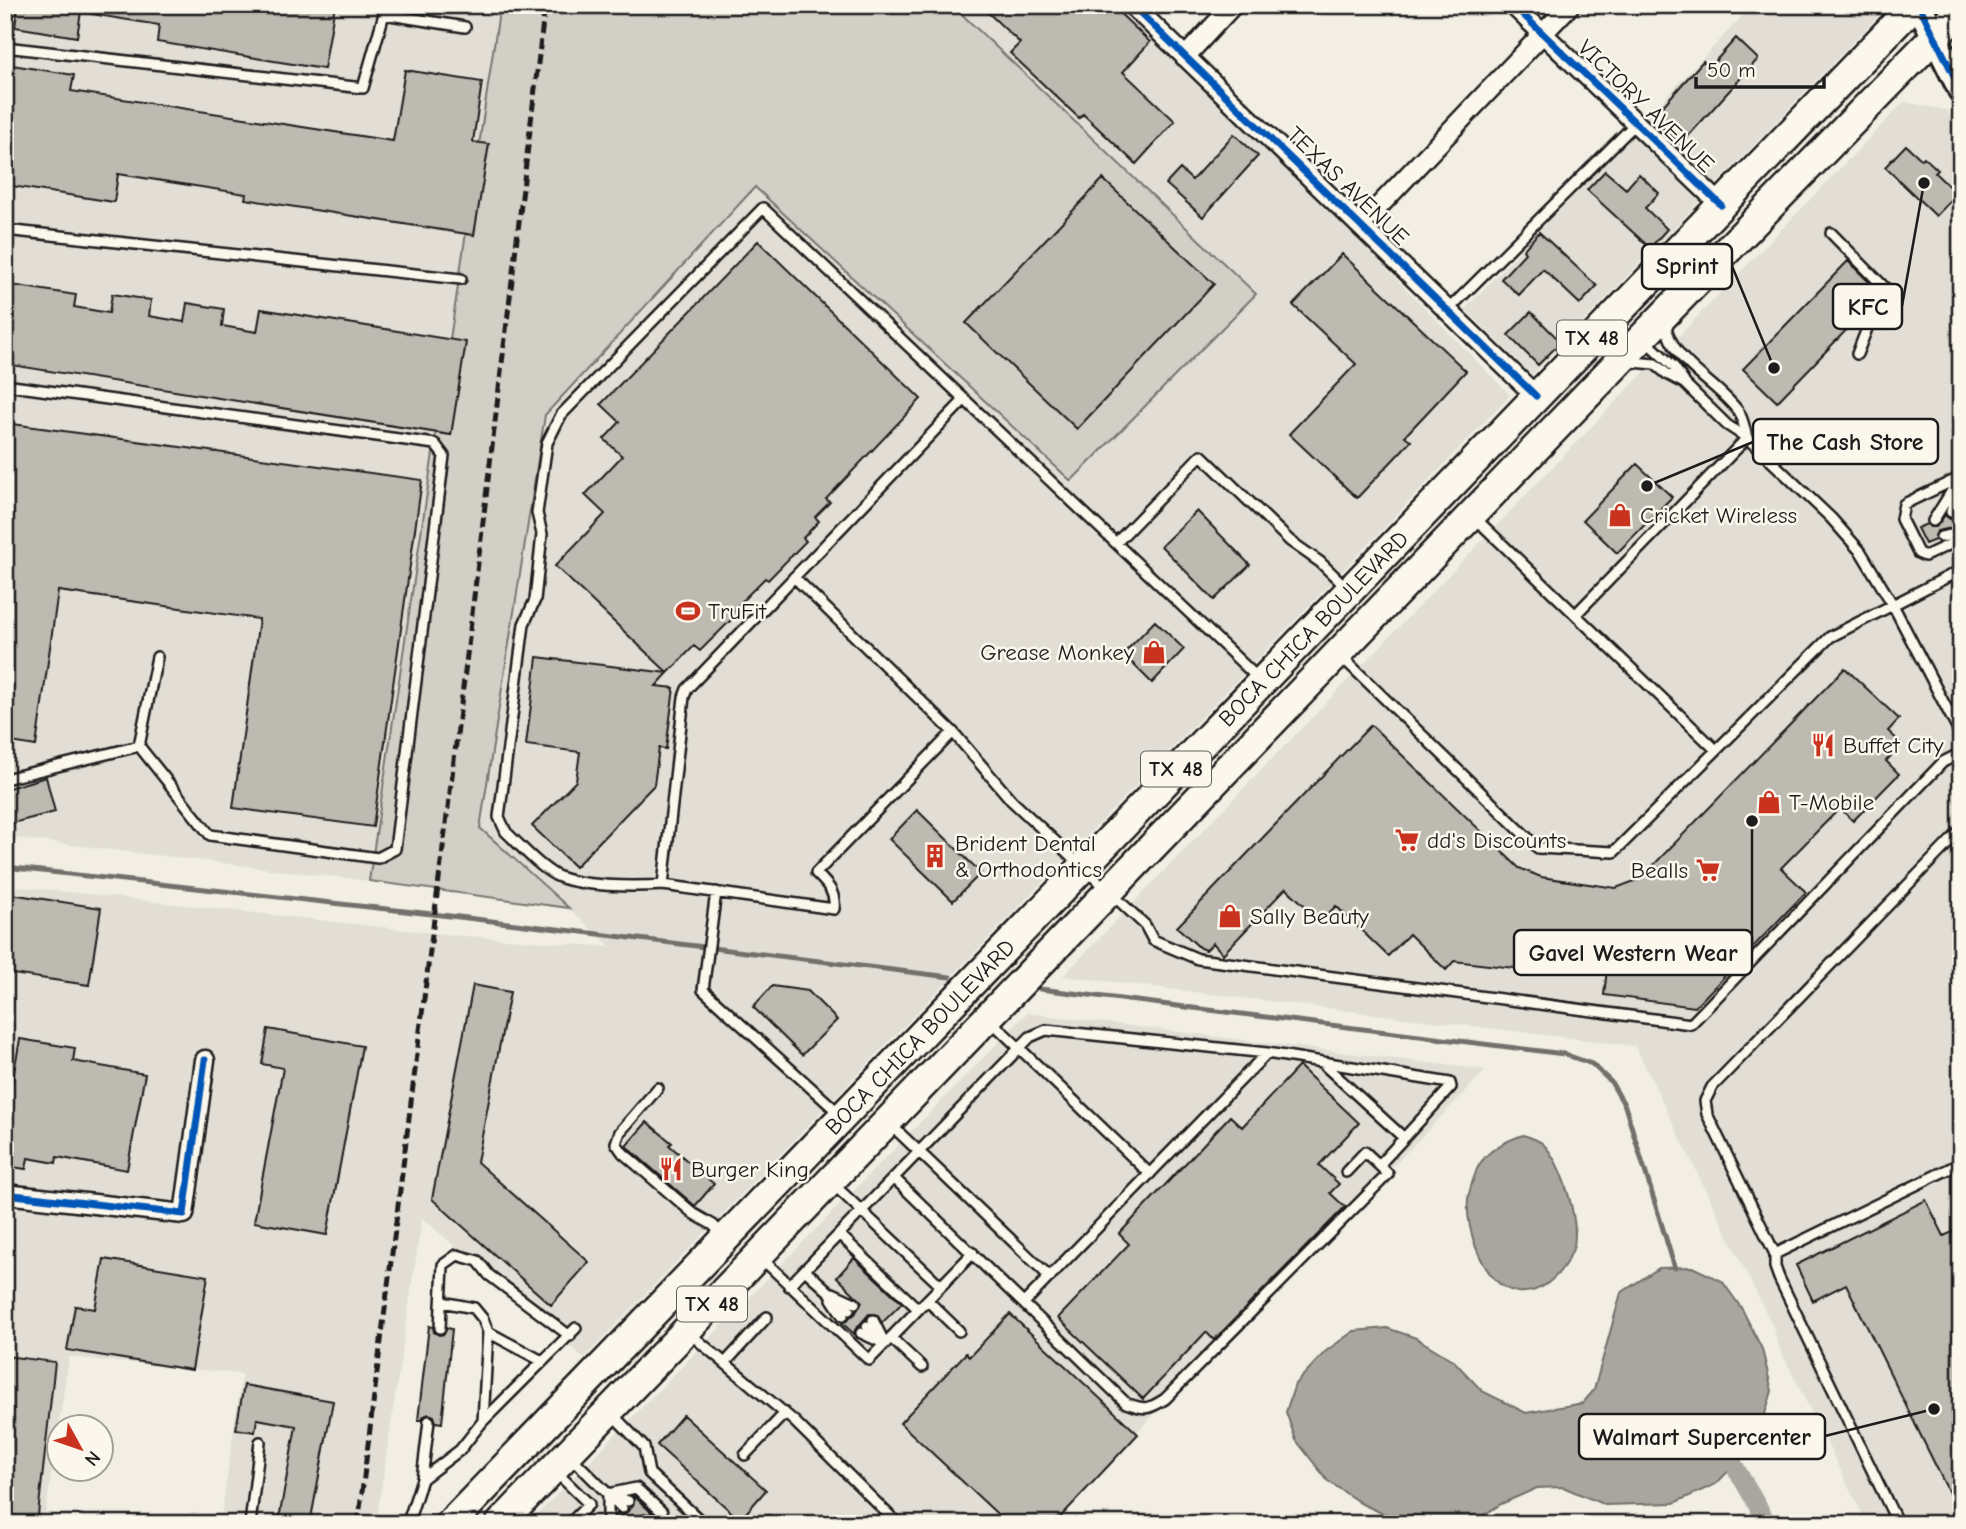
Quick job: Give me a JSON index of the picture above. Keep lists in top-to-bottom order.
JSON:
{
  "streets": {
    "main road": ["TX 48", "BOCA CHICA BOULEVARD"],
    "street": ["VICTORY AVENUE", "TEXAS AVENUE"]
  },
  "crossings": [
    ["VICTORY AVENUE", "BOCA CHICA BOULEVARD"],
    ["TEXAS AVENUE", "BOCA CHICA BOULEVARD"]
  ],
  "places": {
    "other": [
      "KFC",
      "Sprint",
      "The Cash Store",
      "Gavel Western Wear",
      "Walmart Supercenter"
    ],
    "shop": [
      "Cricket Wireless",
      "Grease Monkey",
      "T-Mobile",
      "Sally Beauty"
    ],
    "sports": ["TruFit"],
    "restaurant": ["Buffet City", "Burger King"],
    "supermarket": ["dd's Discounts", "Bealls"],
    "building": ["Brident Dental & Orthodontics"]
  },
  "scale_bar": "50 m",
  "north": "bottom right"
}
